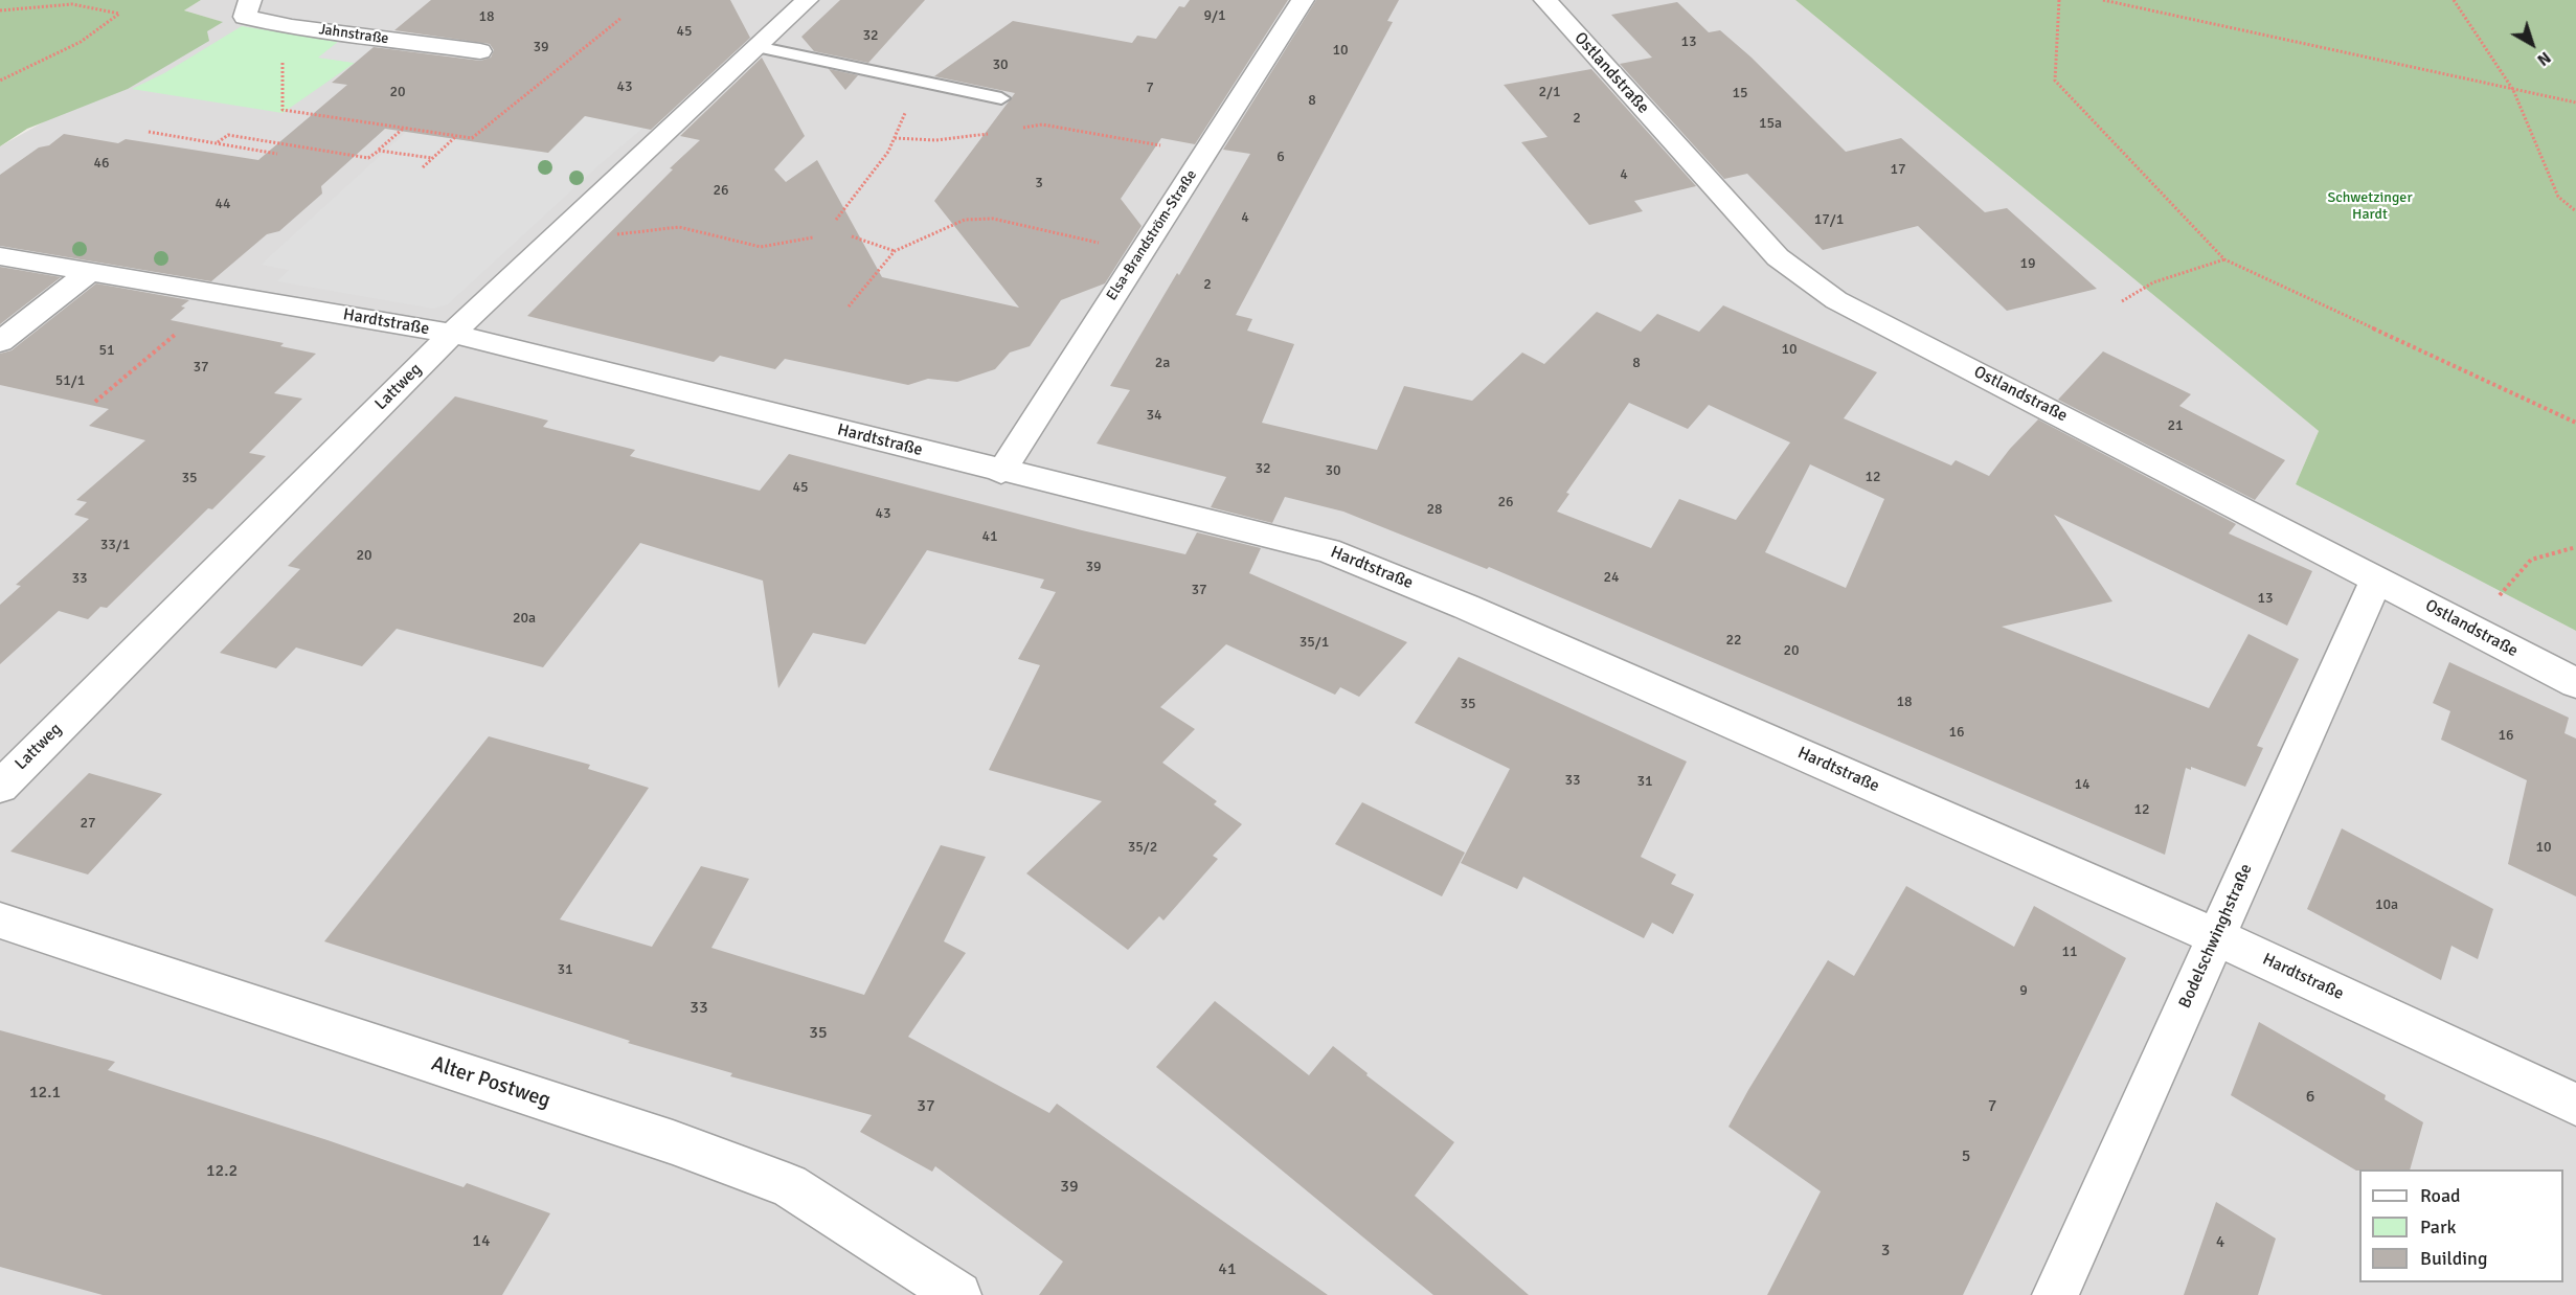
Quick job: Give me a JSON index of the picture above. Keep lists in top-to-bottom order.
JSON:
{
  "streets": {
    "street": [
      "Jahnstraße",
      "Ostlandstraße",
      "Elsa-Brandström-Straße",
      "Hardtstraße",
      "Lattweg",
      "Bodelschwinghstraße",
      "Alter Postweg"
    ]
  },
  "crossings": [
    ["Ostlandstraße", "Bodelschwinghstraße"],
    ["Elsa-Brandström-Straße", "Hardtstraße"],
    ["Hardtstraße", "Lattweg"],
    ["Hardtstraße", "Bodelschwinghstraße"]
  ],
  "parks": ["Schwetzinger Hardt"],
  "house_numbers": [
    "9/1",
    "18",
    "45",
    "32",
    "13",
    "39",
    "10",
    "30",
    "43",
    "7",
    "20",
    "2/1",
    "15",
    "8",
    "2",
    "15a",
    "6",
    "46",
    "17",
    "4",
    "3",
    "26",
    "44",
    "4",
    "17/1",
    "19",
    "2",
    "10",
    "51",
    "2a",
    "8",
    "37",
    "51/1",
    "34",
    "21",
    "32",
    "30",
    "12",
    "35",
    "45",
    "26",
    "28",
    "43",
    "41",
    "33/1",
    "20",
    "39",
    "24",
    "33",
    "37",
    "13",
    "20a",
    "22",
    "35/1",
    "20",
    "18",
    "35",
    "16",
    "16",
    "33",
    "31",
    "14",
    "12",
    "27",
    "35/2",
    "10",
    "10a",
    "11",
    "31",
    "9",
    "33",
    "35",
    "12.1",
    "6",
    "37",
    "7",
    "5",
    "12.2",
    "39",
    "14",
    "4",
    "3",
    "41"
  ],
  "legend": ["Road", "Park", "Building"],
  "north": "bottom right"
}
